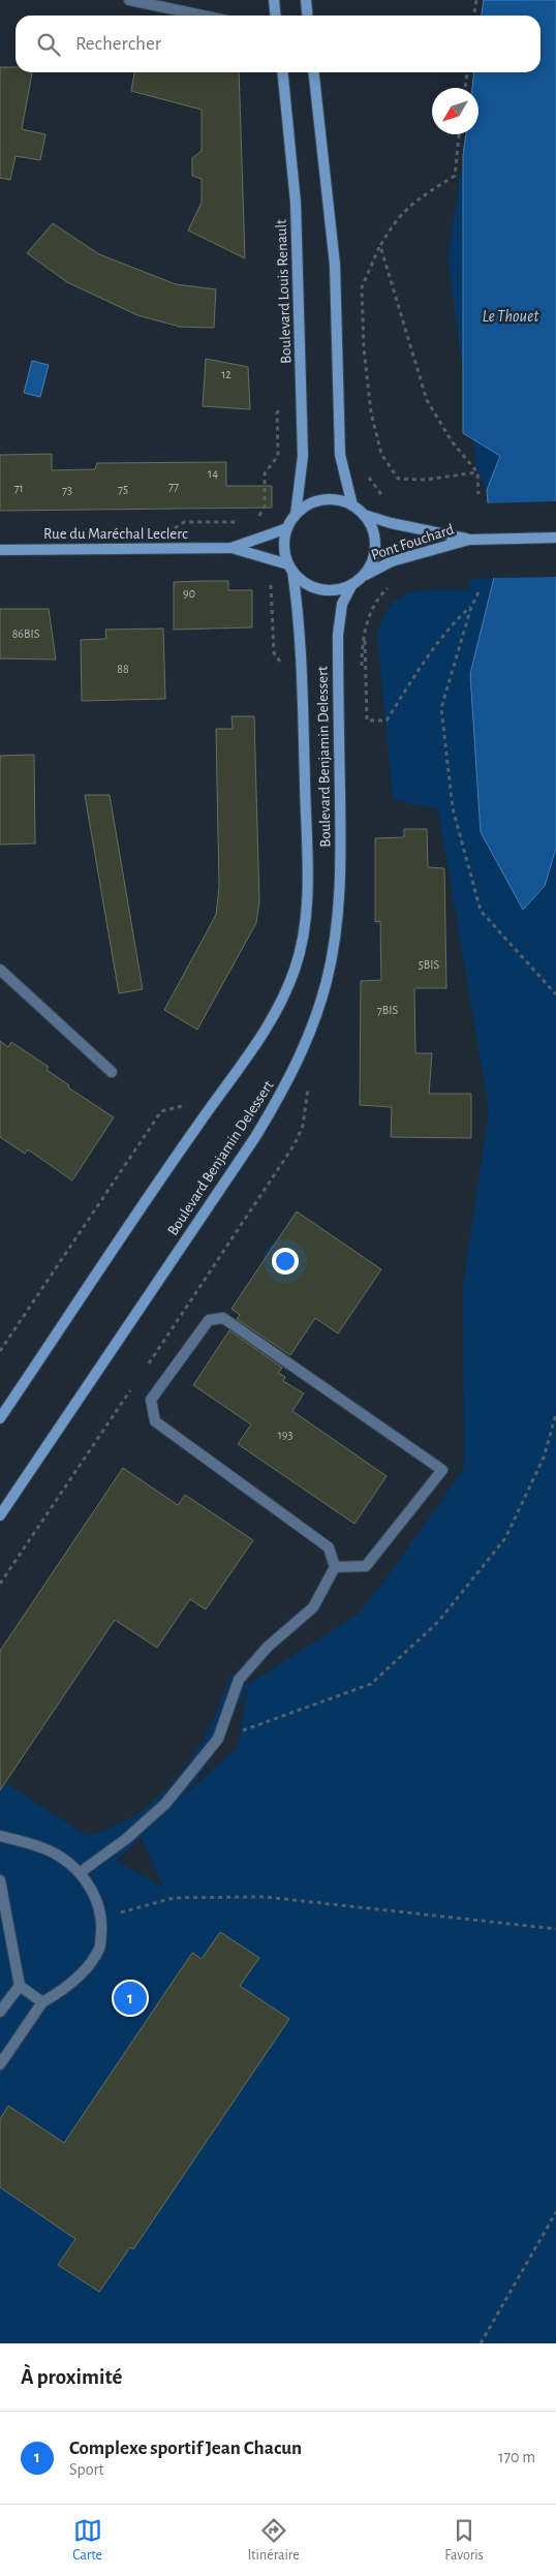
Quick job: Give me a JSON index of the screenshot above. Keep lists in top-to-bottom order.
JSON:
{
  "streets": {
    "main road": [
      "Boulevard Louis Renault",
      "Rue du Maréchal Leclerc",
      "Pont Fouchard",
      "Boulevard Benjamin Delessert"
    ]
  },
  "crossings": [
    ["Boulevard Louis Renault", "Rue du Maréchal Leclerc"],
    ["Boulevard Louis Renault", "Pont Fouchard"],
    ["Boulevard Louis Renault", "Boulevard Benjamin Delessert"],
    ["Rue du Maréchal Leclerc", "Pont Fouchard"],
    ["Rue du Maréchal Leclerc", "Boulevard Benjamin Delessert"],
    ["Pont Fouchard", "Boulevard Benjamin Delessert"]
  ],
  "water": ["Le Thouet"],
  "house_numbers": [
    "12",
    "14",
    "77",
    "71",
    "75",
    "73",
    "90",
    "86BIS",
    "88",
    "5BIS",
    "7BIS",
    "193"
  ],
  "north": "bottom left",
  "page": {
    "search": "Rechercher",
    "pins": "1",
    "heading": "À proximité",
    "list": [
      {
        "mark": "1",
        "name": "Complexe sportif Jean Chacun",
        "note": "Sport",
        "value": "170 m"
      }
    ],
    "nav": ["Carte", "Itinéraire", "Favoris"]
  }
}
